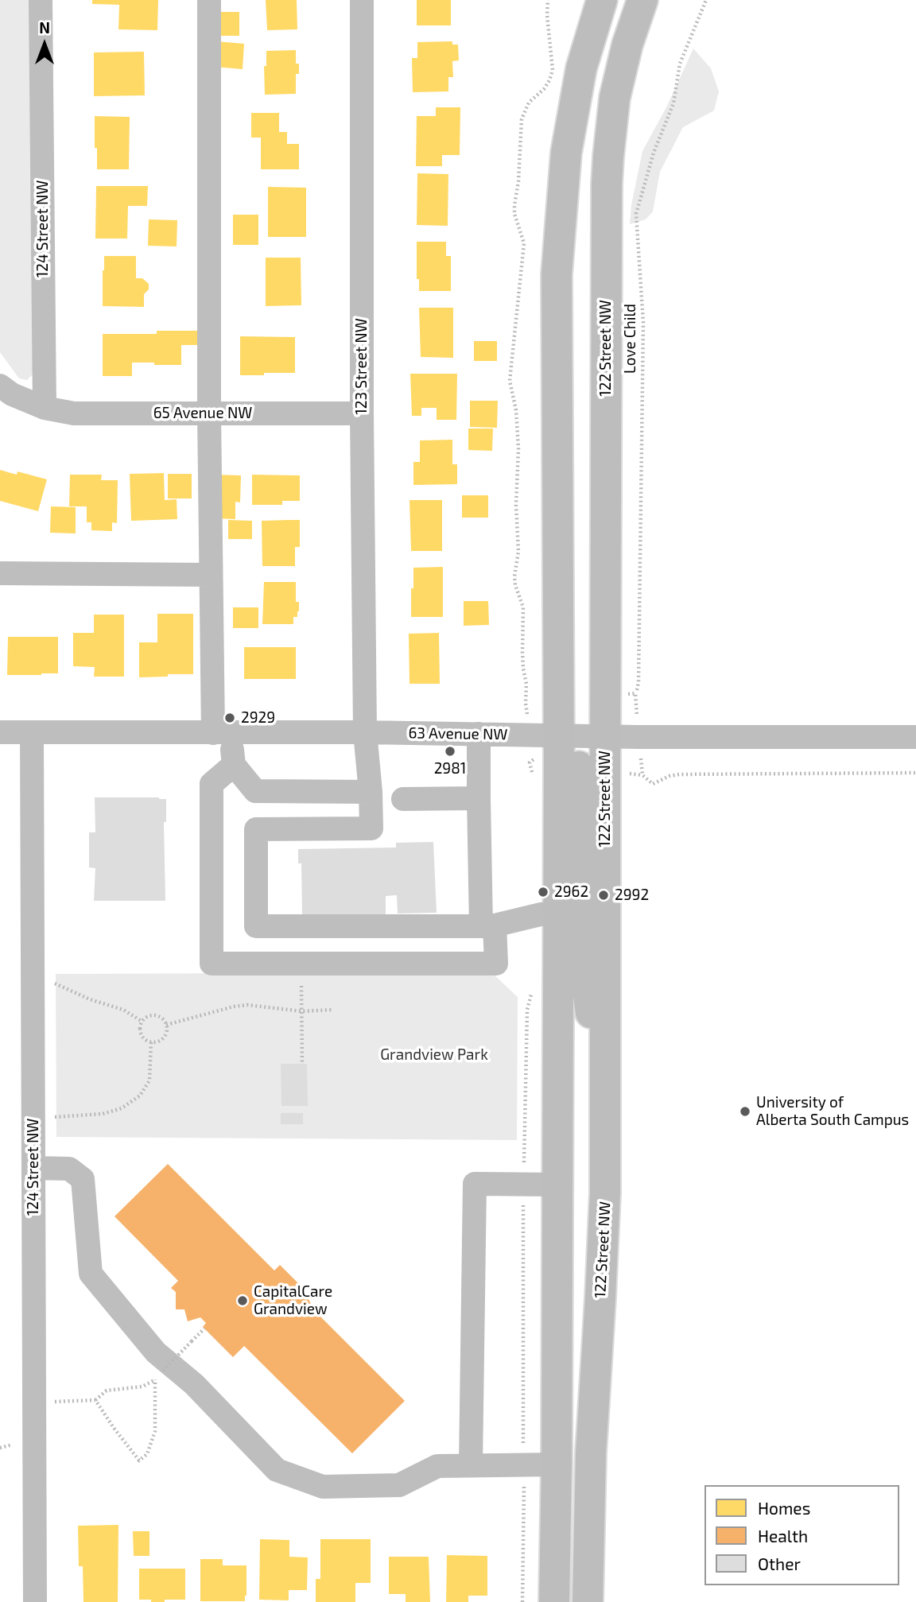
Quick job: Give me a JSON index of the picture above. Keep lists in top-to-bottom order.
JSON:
{
  "streets": {
    "main road": ["122 Street NW"],
    "street": [
      "124 Street NW",
      "123 Street NW",
      "65 Avenue NW",
      "63 Avenue NW"
    ],
    "path": ["Love Child"]
  },
  "crossings": [
    ["124 Street NW", "65 Avenue NW"],
    ["124 Street NW", "63 Avenue NW"],
    ["122 Street NW", "63 Avenue NW"],
    ["123 Street NW", "65 Avenue NW"],
    ["123 Street NW", "63 Avenue NW"]
  ],
  "parks": ["Grandview Park"],
  "places": [
    "2929",
    "2981",
    "2962",
    "2992",
    "University of Alberta South Campus",
    "CapitalCare Grandview"
  ],
  "legend": ["Homes", "Health", "Other"],
  "north": "top"
}
